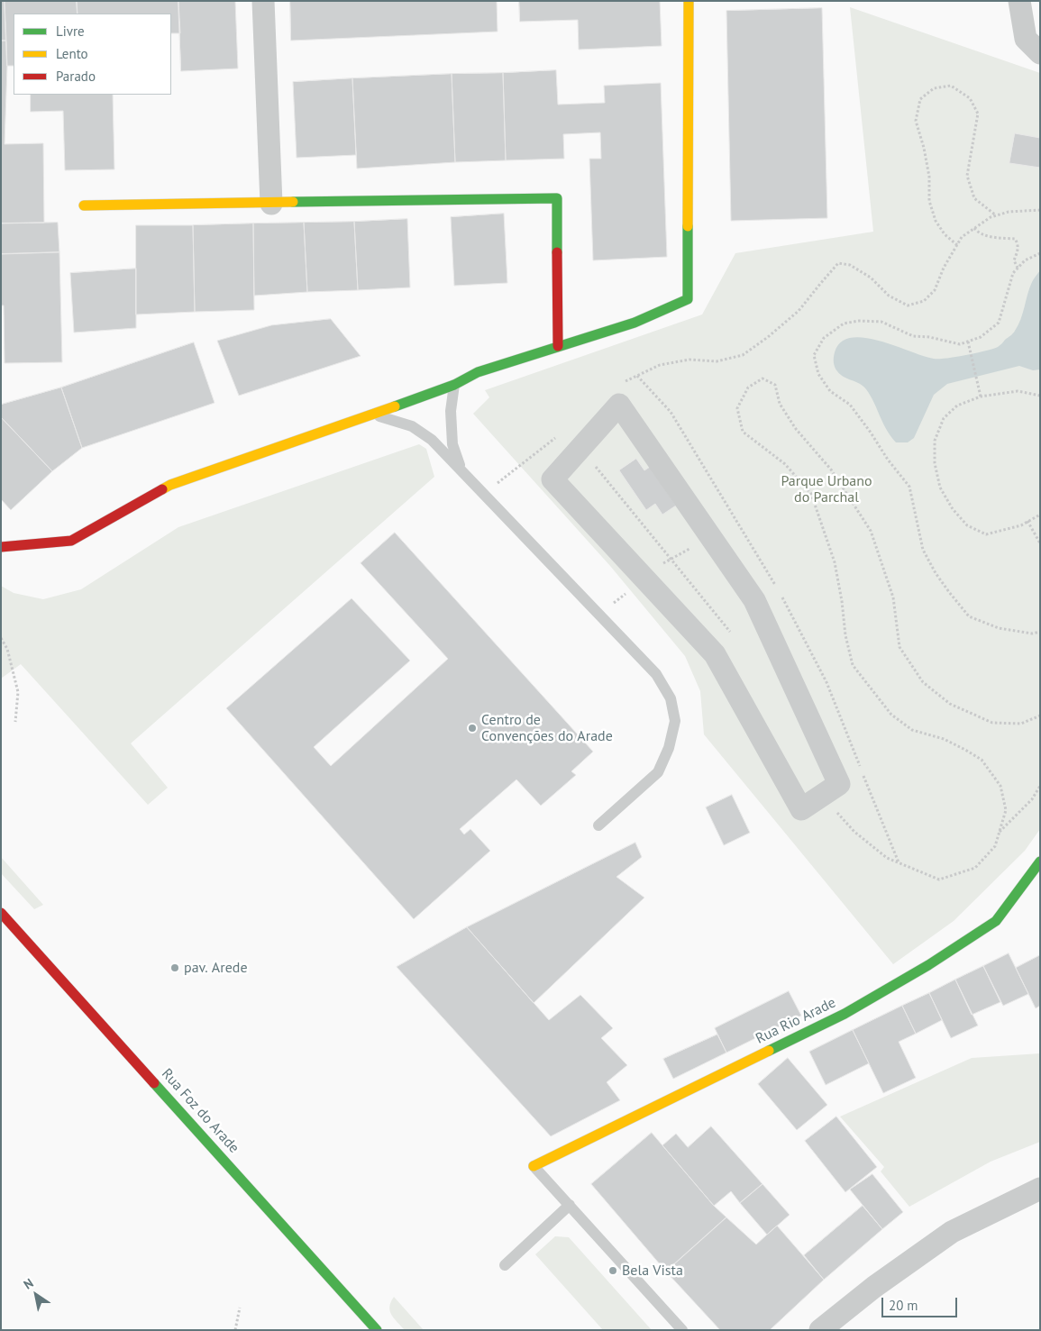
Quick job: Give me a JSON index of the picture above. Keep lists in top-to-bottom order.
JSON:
{
  "streets": {
    "street": ["Rua Rio Arade", "Rua Foz do Arade"]
  },
  "parks": ["Parque Urbano do Parchal"],
  "places": ["Centro de Convenções do Arade", "pav. Arede", "Bela Vista"],
  "legend": ["Livre", "Lento", "Parado"],
  "scale_bar": "20 m",
  "north": "top left"
}
